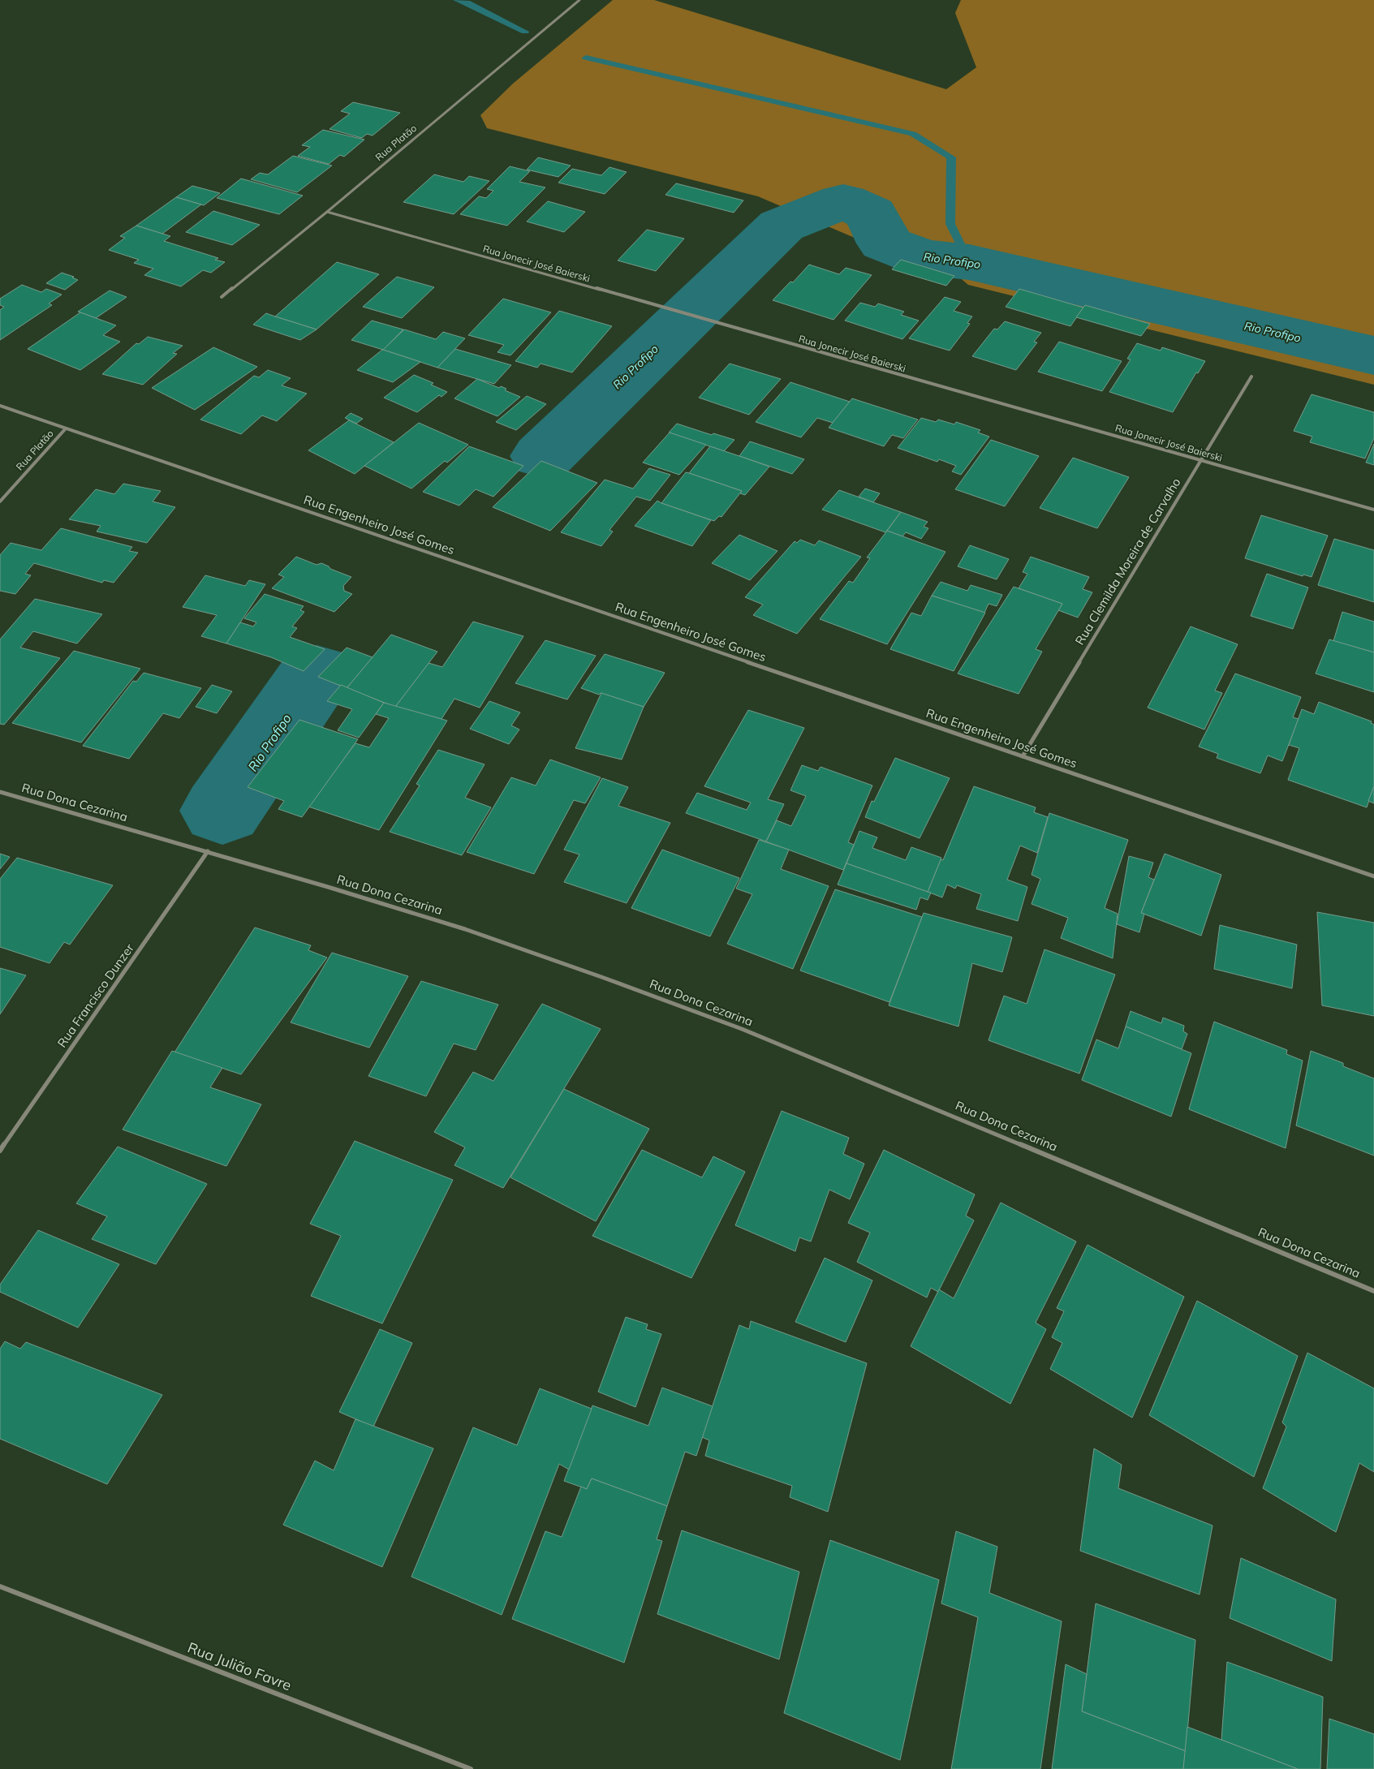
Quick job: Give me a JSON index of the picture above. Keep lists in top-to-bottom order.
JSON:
{
  "streets": {
    "street": [
      "Rua Platão",
      "Rua Jonecir José Baierski",
      "Rua Engenheiro José Gomes",
      "Rua Clemilda Moreira de Carvalho",
      "Rua Dona Cezarina",
      "Rua Francisco Dunzer",
      "Rua Julião Favre"
    ]
  },
  "crossings": [
    ["Rua Platão", "Rua Jonecir José Baierski"],
    ["Rua Platão", "Rua Engenheiro José Gomes"],
    ["Rua Jonecir José Baierski", "Rua Clemilda Moreira de Carvalho"],
    ["Rua Engenheiro José Gomes", "Rua Clemilda Moreira de Carvalho"],
    ["Rua Dona Cezarina", "Rua Francisco Dunzer"]
  ],
  "water": ["Rio Profipo"]
}
